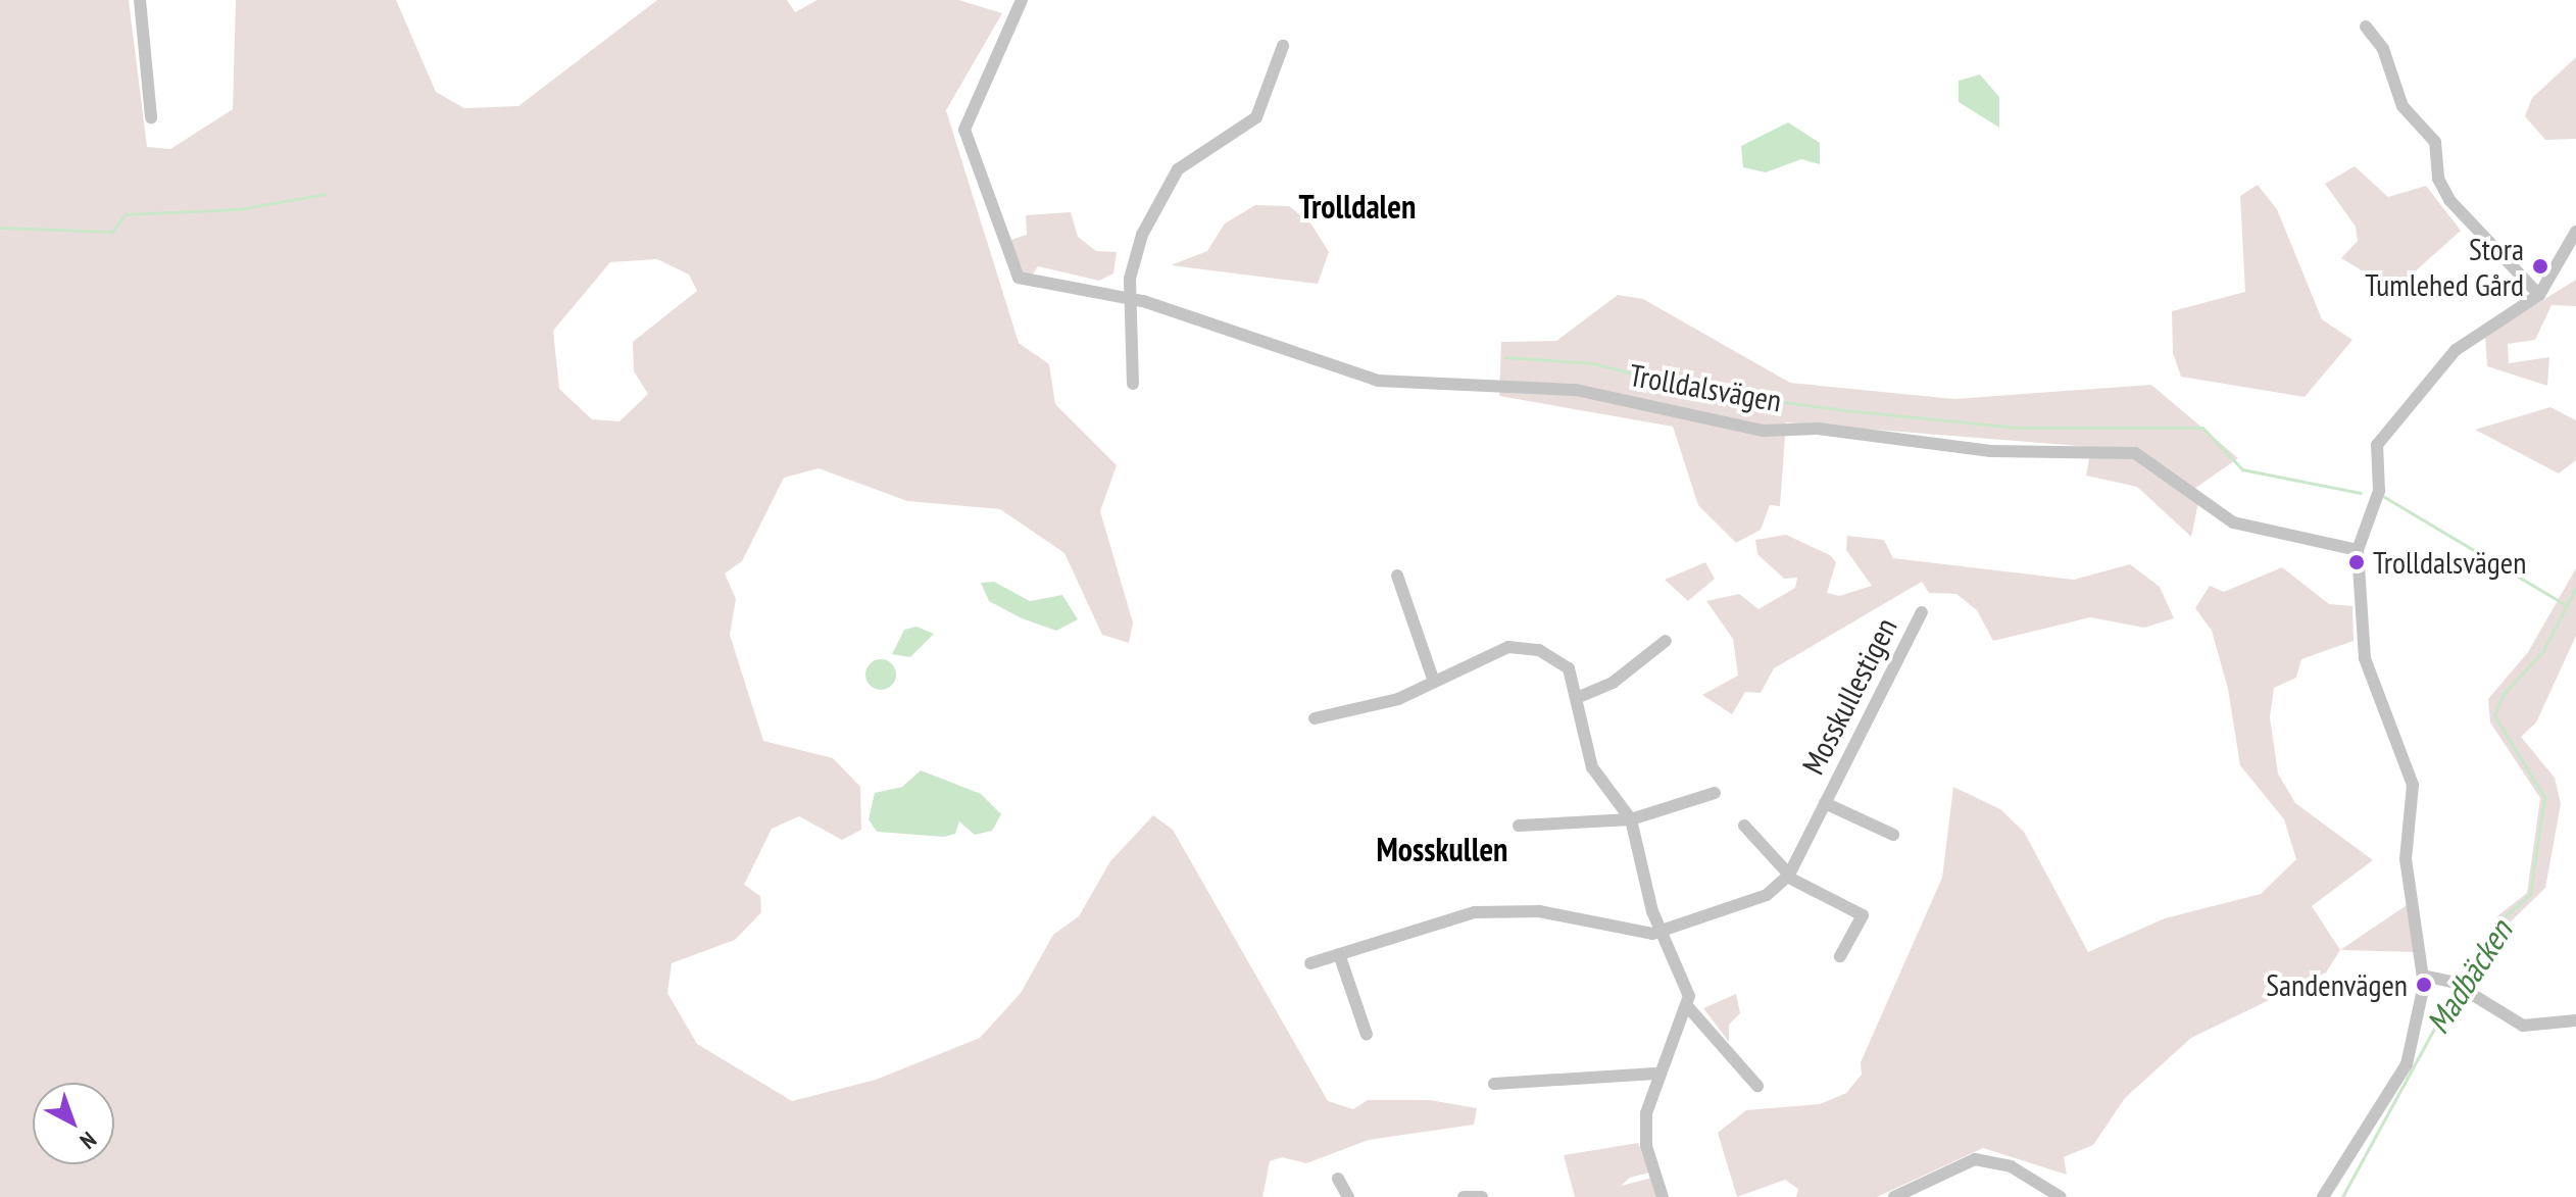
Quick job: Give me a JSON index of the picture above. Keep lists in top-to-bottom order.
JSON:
{
  "streets": {
    "street": ["Trolldalsvägen", "Mosskullestigen"]
  },
  "districts": ["Trolldalen", "Mosskullen"],
  "water": ["Madbäcken"],
  "places": ["Stora Tumlehed Gård", "Trolldalsvägen", "Sandenvägen"],
  "north": "bottom right"
}
